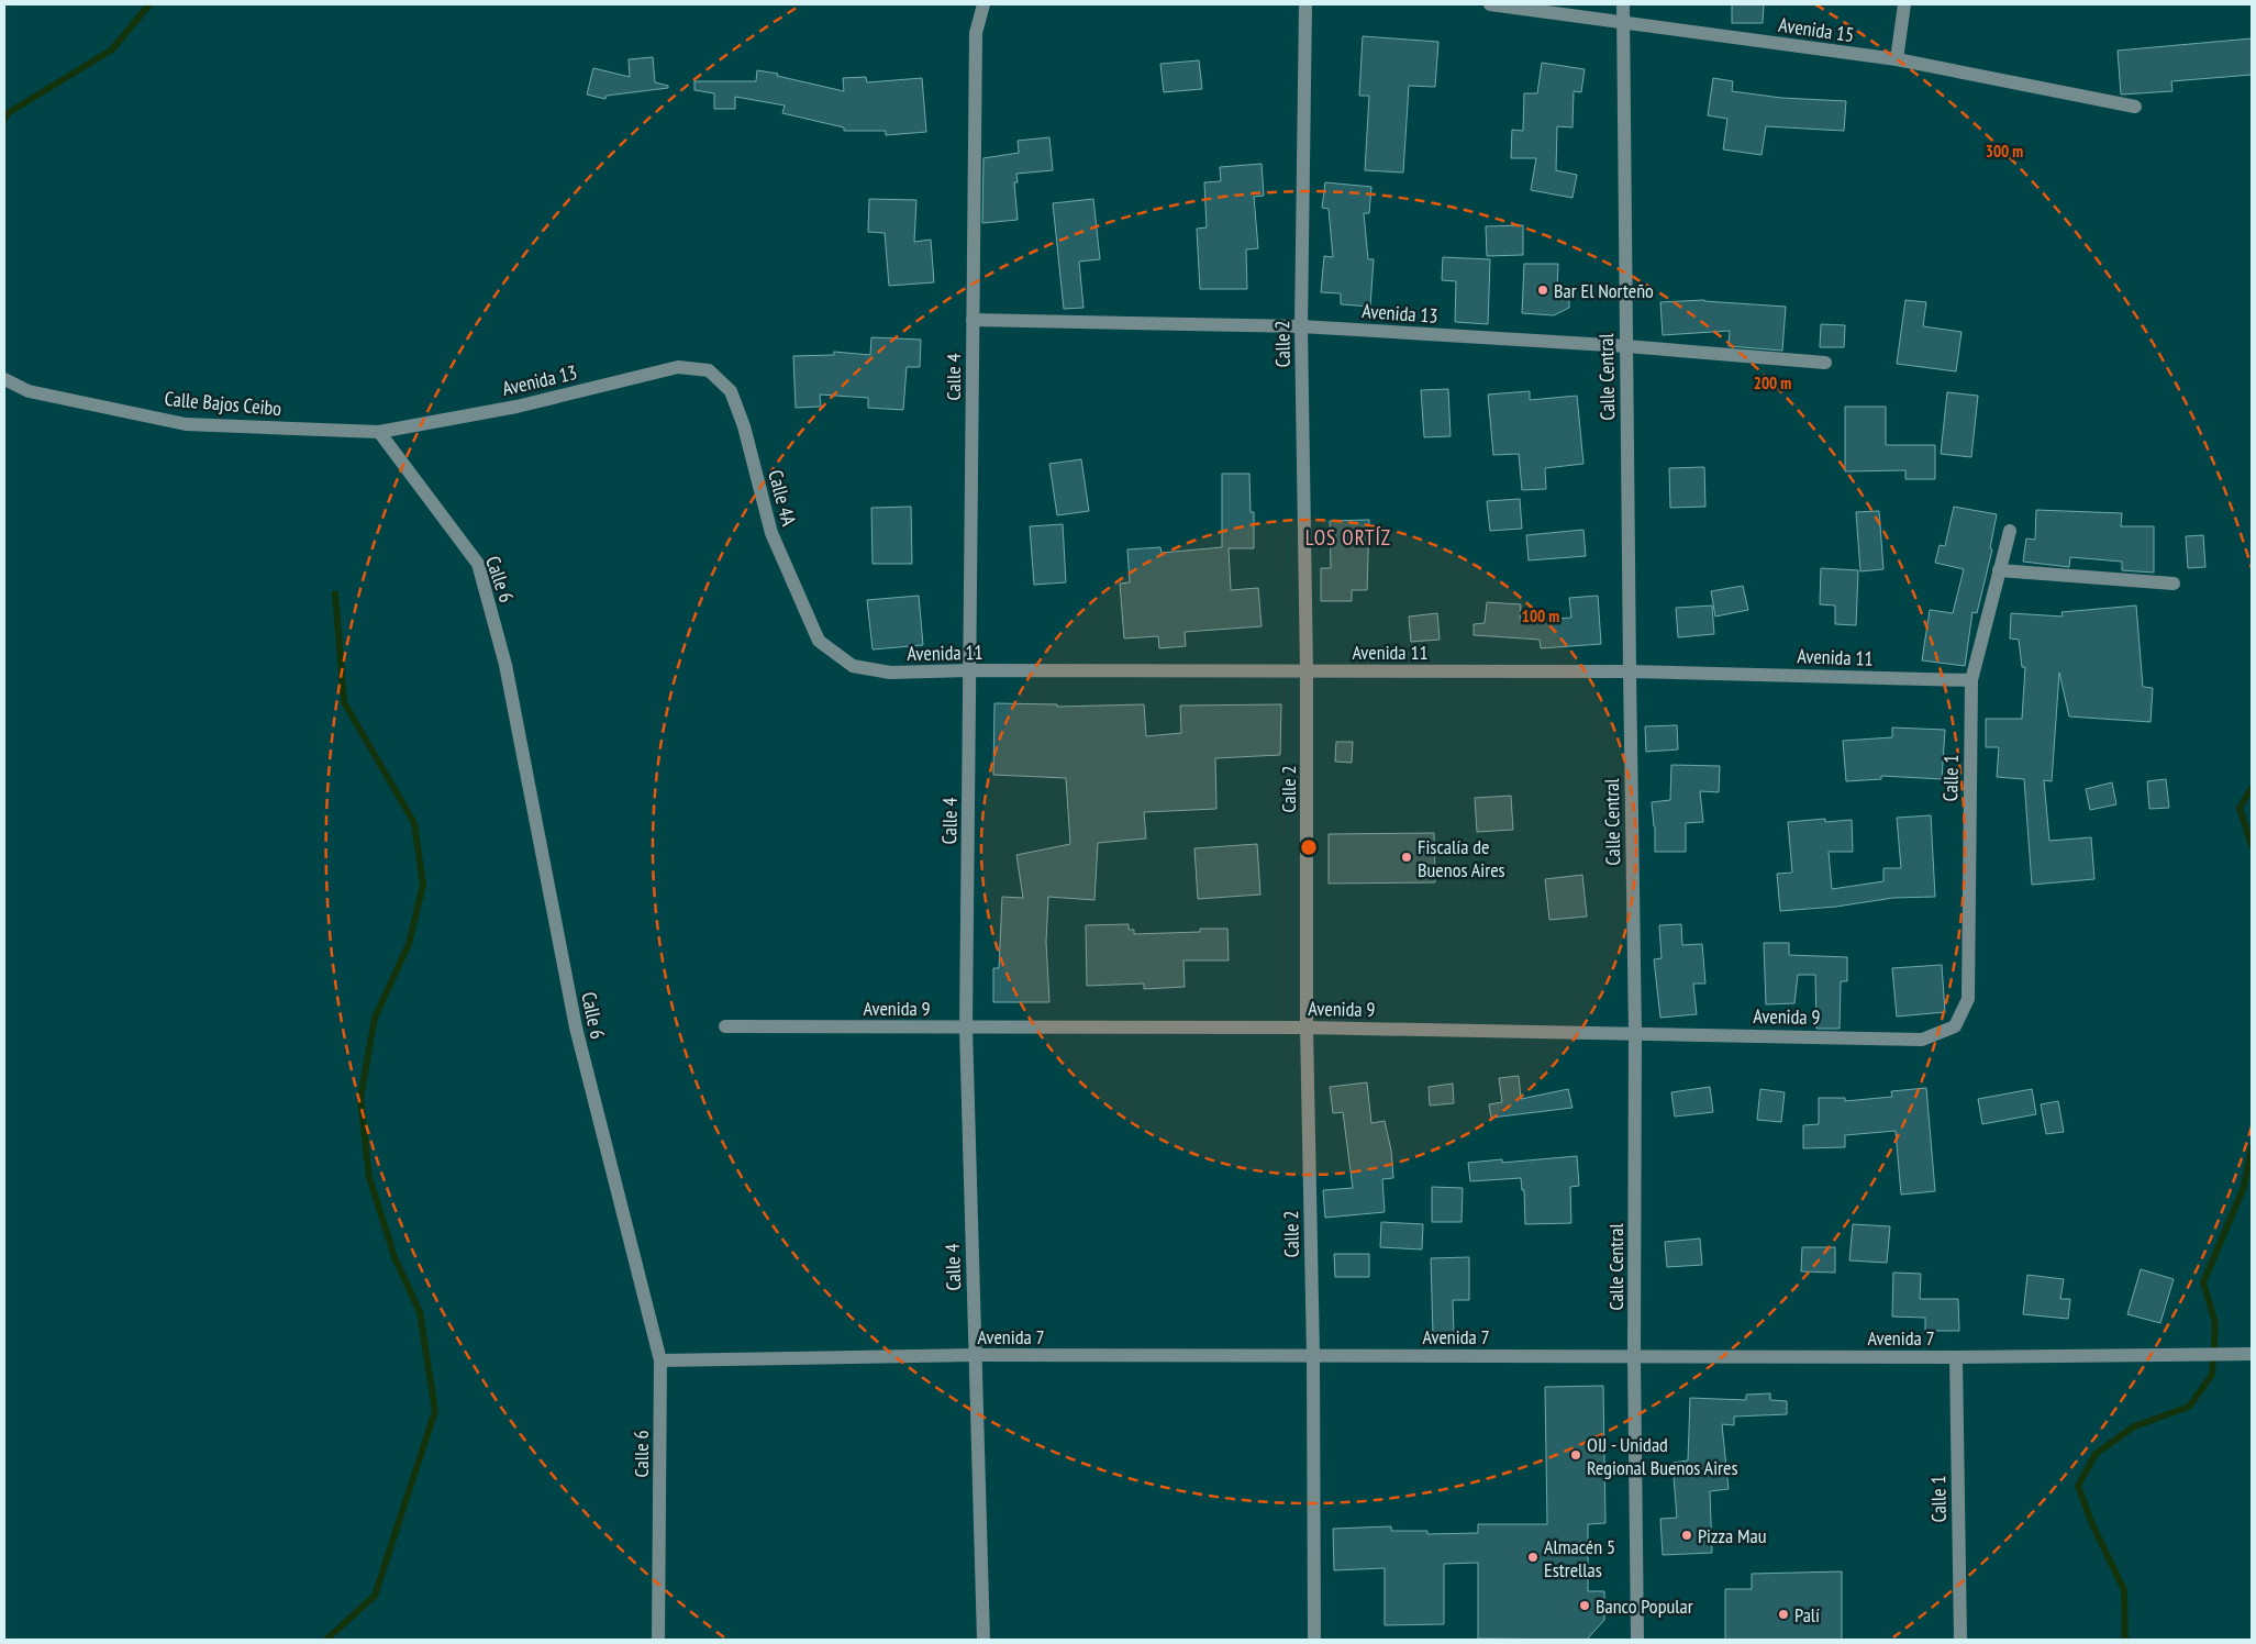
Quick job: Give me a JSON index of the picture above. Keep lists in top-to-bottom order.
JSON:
{
  "streets": {
    "street": [
      "Avenida 15",
      "Avenida 13",
      "Calle 2",
      "Calle 4",
      "Calle Central",
      "Calle Bajos Ceibo",
      "Calle 4A",
      "Calle 6",
      "Avenida 11",
      "Calle 1",
      "Avenida 9",
      "Avenida 7"
    ]
  },
  "crossings": [
    ["Avenida 15", "Calle Central"],
    ["Avenida 13", "Calle 2"],
    ["Avenida 13", "Calle 4"],
    ["Avenida 13", "Calle Central"],
    ["Avenida 13", "Calle Bajos Ceibo"],
    ["Avenida 13", "Calle 4A"],
    ["Avenida 13", "Calle 6"],
    ["Calle 2", "Avenida 11"],
    ["Calle 2", "Avenida 9"],
    ["Calle 2", "Avenida 7"],
    ["Calle 4", "Avenida 11"],
    ["Calle 4", "Avenida 9"],
    ["Calle 4", "Avenida 7"],
    ["Calle Central", "Avenida 11"],
    ["Calle Central", "Avenida 9"],
    ["Calle Central", "Avenida 7"],
    ["Calle Bajos Ceibo", "Calle 6"],
    ["Calle 4A", "Avenida 11"],
    ["Calle 6", "Avenida 7"],
    ["Avenida 11", "Calle 1"],
    ["Calle 1", "Avenida 9"],
    ["Calle 1", "Avenida 7"]
  ],
  "districts": ["LOS ORTÍZ"],
  "places": [
    "Bar El Norteño",
    "Fiscalía de Buenos Aires",
    "OIJ - Unidad Regional Buenos Aires",
    "Pizza Mau",
    "Almacén 5 Estrellas",
    "Banco Popular",
    "Palí"
  ],
  "rings": ["300 m", "200 m", "100 m"]
}
